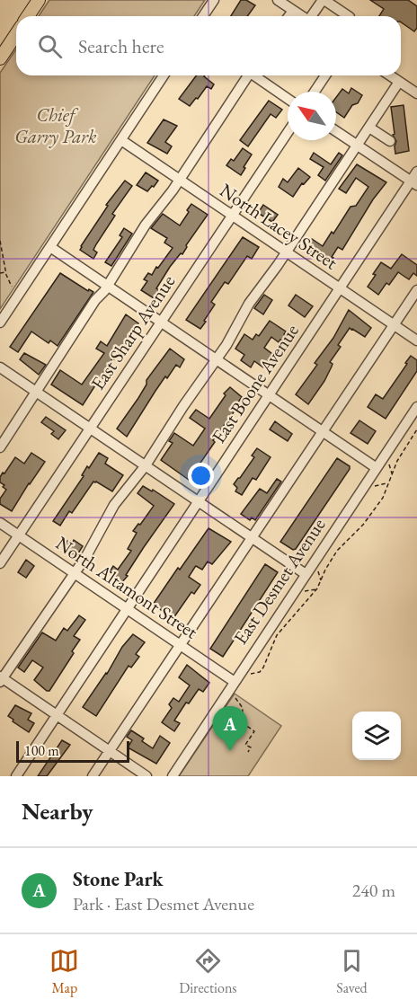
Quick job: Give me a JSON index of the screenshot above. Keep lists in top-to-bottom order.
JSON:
{
  "streets": {
    "street": [
      "North Lacey Street",
      "East Sharp Avenue",
      "East Boone Avenue",
      "East Desmet Avenue",
      "North Altamont Street"
    ]
  },
  "crossings": [
    ["North Lacey Street", "East Sharp Avenue"],
    ["North Lacey Street", "East Boone Avenue"],
    ["East Sharp Avenue", "North Altamont Street"],
    ["East Boone Avenue", "North Altamont Street"],
    ["East Desmet Avenue", "North Altamont Street"]
  ],
  "parks": ["Chief Garry Park"],
  "scale_bar": "100 m",
  "north": "top left",
  "page": {
    "search": "Search here",
    "pins": "A",
    "scale": "100 m",
    "heading": "Nearby",
    "list": [
      {
        "mark": "A",
        "name": "Stone Park",
        "note": "Park · East Desmet Avenue",
        "value": "240 m"
      }
    ],
    "nav": ["Map", "Directions", "Saved"]
  }
}
